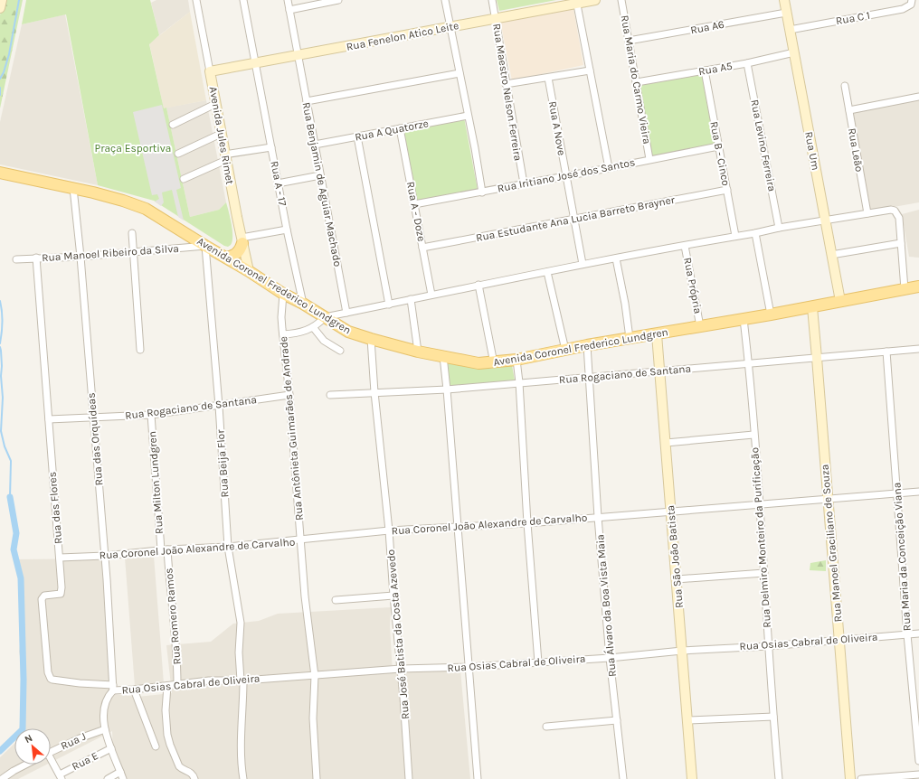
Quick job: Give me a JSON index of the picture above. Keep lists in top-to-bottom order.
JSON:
{
  "streets": {
    "main road": ["Avenida Coronel Frederico Lundgren"],
    "street": [
      "Rua C 1",
      "Rua A6",
      "Rua Fenelon Atico Leite",
      "Rua A5",
      "Rua Maria do Carmo Vieira",
      "Rua Maestro Nelson Ferreira",
      "Rua A Nove",
      "Rua A Quatorze",
      "Avenida Jules Rimet",
      "Rua Levino Ferreira",
      "Rua Leão",
      "Rua Um",
      "Rua B - Cinco",
      "Rua Iritiano José dos Santos",
      "Rua A - 17",
      "Rua Benjamin de Aguiar Machado",
      "Rua A - Doze",
      "Rua Estudante Ana Lucia Barreto Brayner",
      "Rua Manoel Ribeiro da Silva",
      "Rua Própria",
      "Rua Rogaciano de Santana",
      "Rua Antônieta Guimarães de Andrade",
      "Rua das Orquídeas",
      "Rua Beija Flor",
      "Rua Milton Lundgren",
      "Rua das Flores",
      "Rua Coronel João Alexandre de Carvalho",
      "Rua Delmiro Monteiro da Purificação",
      "Rua Manoel Graciliano de Souza",
      "Rua São João Batista",
      "Rua Maria da Conceição Viana",
      "Rua Álvaro da Boa Vista Maia",
      "Rua Romero Ramos",
      "Rua José Batista da Costa Azevedo",
      "Rua Osias Cabral de Oliveira",
      "Rua J",
      "Rua E"
    ]
  },
  "crossings": [
    ["Rua C 1", "Rua Um"],
    ["Rua A6", "Rua Maria do Carmo Vieira"],
    ["Rua A6", "Rua Um"],
    ["Rua Fenelon Atico Leite", "Rua Maestro Nelson Ferreira"],
    ["Rua Fenelon Atico Leite", "Avenida Jules Rimet"],
    ["Rua Fenelon Atico Leite", "Rua A - 17"],
    ["Rua Fenelon Atico Leite", "Rua Benjamin de Aguiar Machado"],
    ["Rua A5", "Rua Maria do Carmo Vieira"],
    ["Rua A5", "Rua Levino Ferreira"],
    ["Rua A5", "Rua Um"],
    ["Rua A5", "Rua B - Cinco"],
    ["Rua Maria do Carmo Vieira", "Rua Iritiano José dos Santos"],
    ["Rua Maestro Nelson Ferreira", "Rua Iritiano José dos Santos"],
    ["Rua A Nove", "Rua Iritiano José dos Santos"],
    ["Rua A Nove", "Rua Estudante Ana Lucia Barreto Brayner"],
    ["Rua A Quatorze", "Rua Benjamin de Aguiar Machado"],
    ["Rua A Quatorze", "Rua A - Doze"],
    ["Avenida Jules Rimet", "Avenida Coronel Frederico Lundgren"],
    ["Rua Um", "Avenida Coronel Frederico Lundgren"],
    ["Rua B - Cinco", "Rua Iritiano José dos Santos"],
    ["Rua B - Cinco", "Rua Estudante Ana Lucia Barreto Brayner"],
    ["Rua Iritiano José dos Santos", "Rua A - Doze"],
    ["Rua A - 17", "Avenida Coronel Frederico Lundgren"],
    ["Rua A - Doze", "Rua Estudante Ana Lucia Barreto Brayner"],
    ["Rua Manoel Ribeiro da Silva", "Avenida Coronel Frederico Lundgren"],
    ["Rua Manoel Ribeiro da Silva", "Rua das Orquídeas"],
    ["Rua Manoel Ribeiro da Silva", "Rua Beija Flor"],
    ["Rua Manoel Ribeiro da Silva", "Rua das Flores"],
    ["Avenida Coronel Frederico Lundgren", "Rua Própria"],
    ["Avenida Coronel Frederico Lundgren", "Rua Antônieta Guimarães de Andrade"],
    ["Avenida Coronel Frederico Lundgren", "Rua das Orquídeas"],
    ["Avenida Coronel Frederico Lundgren", "Rua Beija Flor"],
    ["Avenida Coronel Frederico Lundgren", "Rua Delmiro Monteiro da Purificação"],
    ["Avenida Coronel Frederico Lundgren", "Rua Manoel Graciliano de Souza"],
    ["Avenida Coronel Frederico Lundgren", "Rua São João Batista"],
    ["Avenida Coronel Frederico Lundgren", "Rua Álvaro da Boa Vista Maia"],
    ["Avenida Coronel Frederico Lundgren", "Rua José Batista da Costa Azevedo"],
    ["Rua Rogaciano de Santana", "Rua Antônieta Guimarães de Andrade"],
    ["Rua Rogaciano de Santana", "Rua das Orquídeas"],
    ["Rua Rogaciano de Santana", "Rua Beija Flor"],
    ["Rua Rogaciano de Santana", "Rua Milton Lundgren"],
    ["Rua Rogaciano de Santana", "Rua das Flores"],
    ["Rua Rogaciano de Santana", "Rua Delmiro Monteiro da Purificação"],
    ["Rua Rogaciano de Santana", "Rua Manoel Graciliano de Souza"],
    ["Rua Rogaciano de Santana", "Rua São João Batista"],
    ["Rua Rogaciano de Santana", "Rua Maria da Conceição Viana"],
    ["Rua Rogaciano de Santana", "Rua Álvaro da Boa Vista Maia"],
    ["Rua Rogaciano de Santana", "Rua José Batista da Costa Azevedo"],
    ["Rua Antônieta Guimarães de Andrade", "Rua Coronel João Alexandre de Carvalho"],
    ["Rua Antônieta Guimarães de Andrade", "Rua Osias Cabral de Oliveira"],
    ["Rua das Orquídeas", "Rua das Flores"],
    ["Rua das Orquídeas", "Rua Coronel João Alexandre de Carvalho"],
    ["Rua das Orquídeas", "Rua Osias Cabral de Oliveira"],
    ["Rua Beija Flor", "Rua Coronel João Alexandre de Carvalho"],
    ["Rua Beija Flor", "Rua Osias Cabral de Oliveira"],
    ["Rua Milton Lundgren", "Rua Coronel João Alexandre de Carvalho"],
    ["Rua Milton Lundgren", "Rua Romero Ramos"],
    ["Rua das Flores", "Rua Coronel João Alexandre de Carvalho"],
    ["Rua das Flores", "Rua Osias Cabral de Oliveira"],
    ["Rua Coronel João Alexandre de Carvalho", "Rua Delmiro Monteiro da Purificação"],
    ["Rua Coronel João Alexandre de Carvalho", "Rua Manoel Graciliano de Souza"],
    ["Rua Coronel João Alexandre de Carvalho", "Rua São João Batista"],
    ["Rua Coronel João Alexandre de Carvalho", "Rua Maria da Conceição Viana"],
    ["Rua Coronel João Alexandre de Carvalho", "Rua Álvaro da Boa Vista Maia"],
    ["Rua Coronel João Alexandre de Carvalho", "Rua Romero Ramos"],
    ["Rua Coronel João Alexandre de Carvalho", "Rua José Batista da Costa Azevedo"],
    ["Rua Delmiro Monteiro da Purificação", "Rua Osias Cabral de Oliveira"],
    ["Rua Manoel Graciliano de Souza", "Rua Osias Cabral de Oliveira"],
    ["Rua São João Batista", "Rua Osias Cabral de Oliveira"],
    ["Rua Maria da Conceição Viana", "Rua Osias Cabral de Oliveira"],
    ["Rua Álvaro da Boa Vista Maia", "Rua Osias Cabral de Oliveira"],
    ["Rua Romero Ramos", "Rua Osias Cabral de Oliveira"],
    ["Rua José Batista da Costa Azevedo", "Rua Osias Cabral de Oliveira"]
  ],
  "parks": ["Praça Esportiva"],
  "north": "top left"
}
